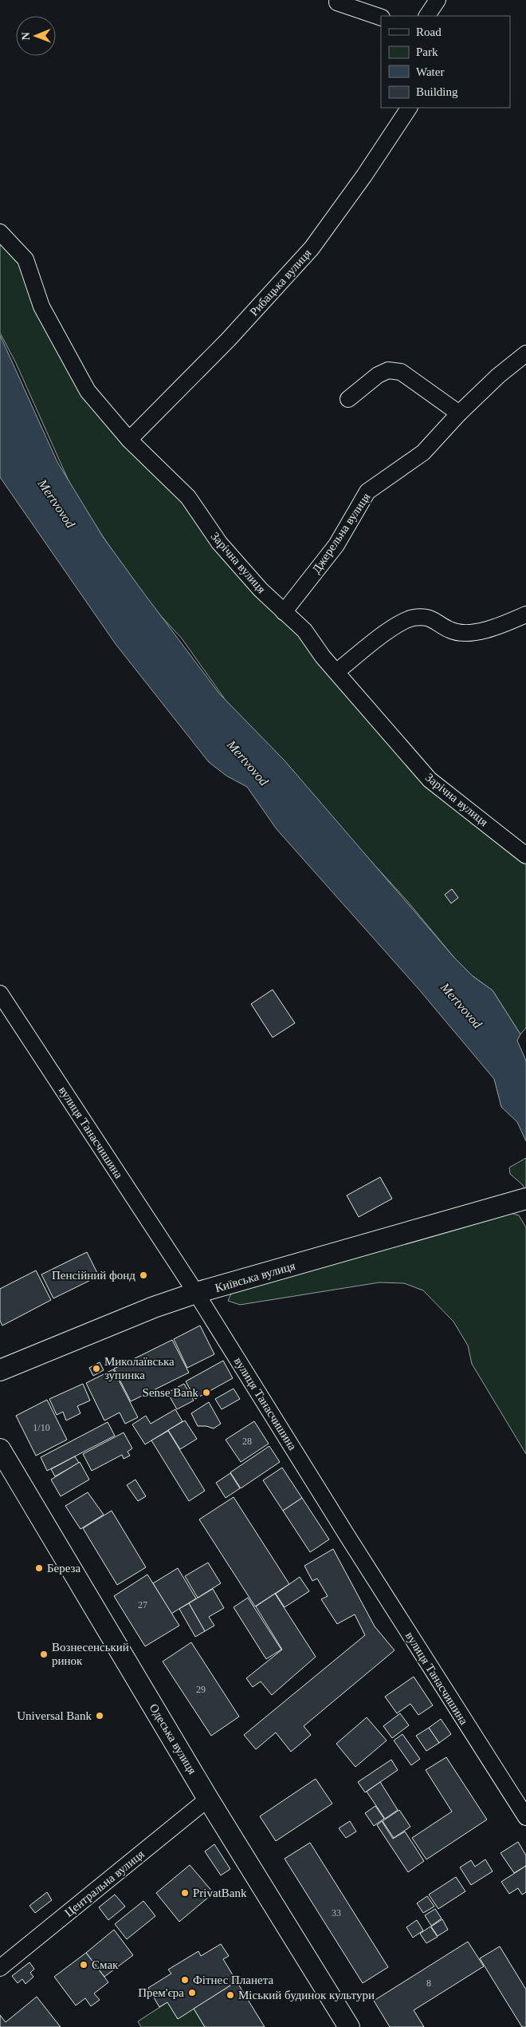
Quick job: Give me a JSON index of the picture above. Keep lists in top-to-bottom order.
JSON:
{
  "streets": {
    "main road": ["Київська вулиця", "Одеська вулиця"],
    "street": [
      "Рибацька вулиця",
      "Джерельна вулиця",
      "Зарічна вулиця",
      "вулиця Танасчишина",
      "Центральна вулиця"
    ]
  },
  "crossings": [
    ["Рибацька вулиця", "Зарічна вулиця"],
    ["Джерельна вулиця", "Зарічна вулиця"],
    ["вулиця Танасчишина", "Київська вулиця"],
    ["Одеська вулиця", "Центральна вулиця"]
  ],
  "water": ["Mertvovod"],
  "places": [
    "Пенсійний фонд",
    "Миколаївська зупинка",
    "Sense Bank",
    "Береза",
    "Вознесенський ринок",
    "Universal Bank",
    "PrivatBank",
    "Смак",
    "Фітнес Планета",
    "Прем'єра",
    "Міський будинок культури"
  ],
  "house_numbers": [
    "1/10",
    "28",
    "27",
    "29",
    "33",
    "8"
  ],
  "legend": [
    "Road",
    "Park",
    "Water",
    "Building"
  ],
  "north": "left"
}
